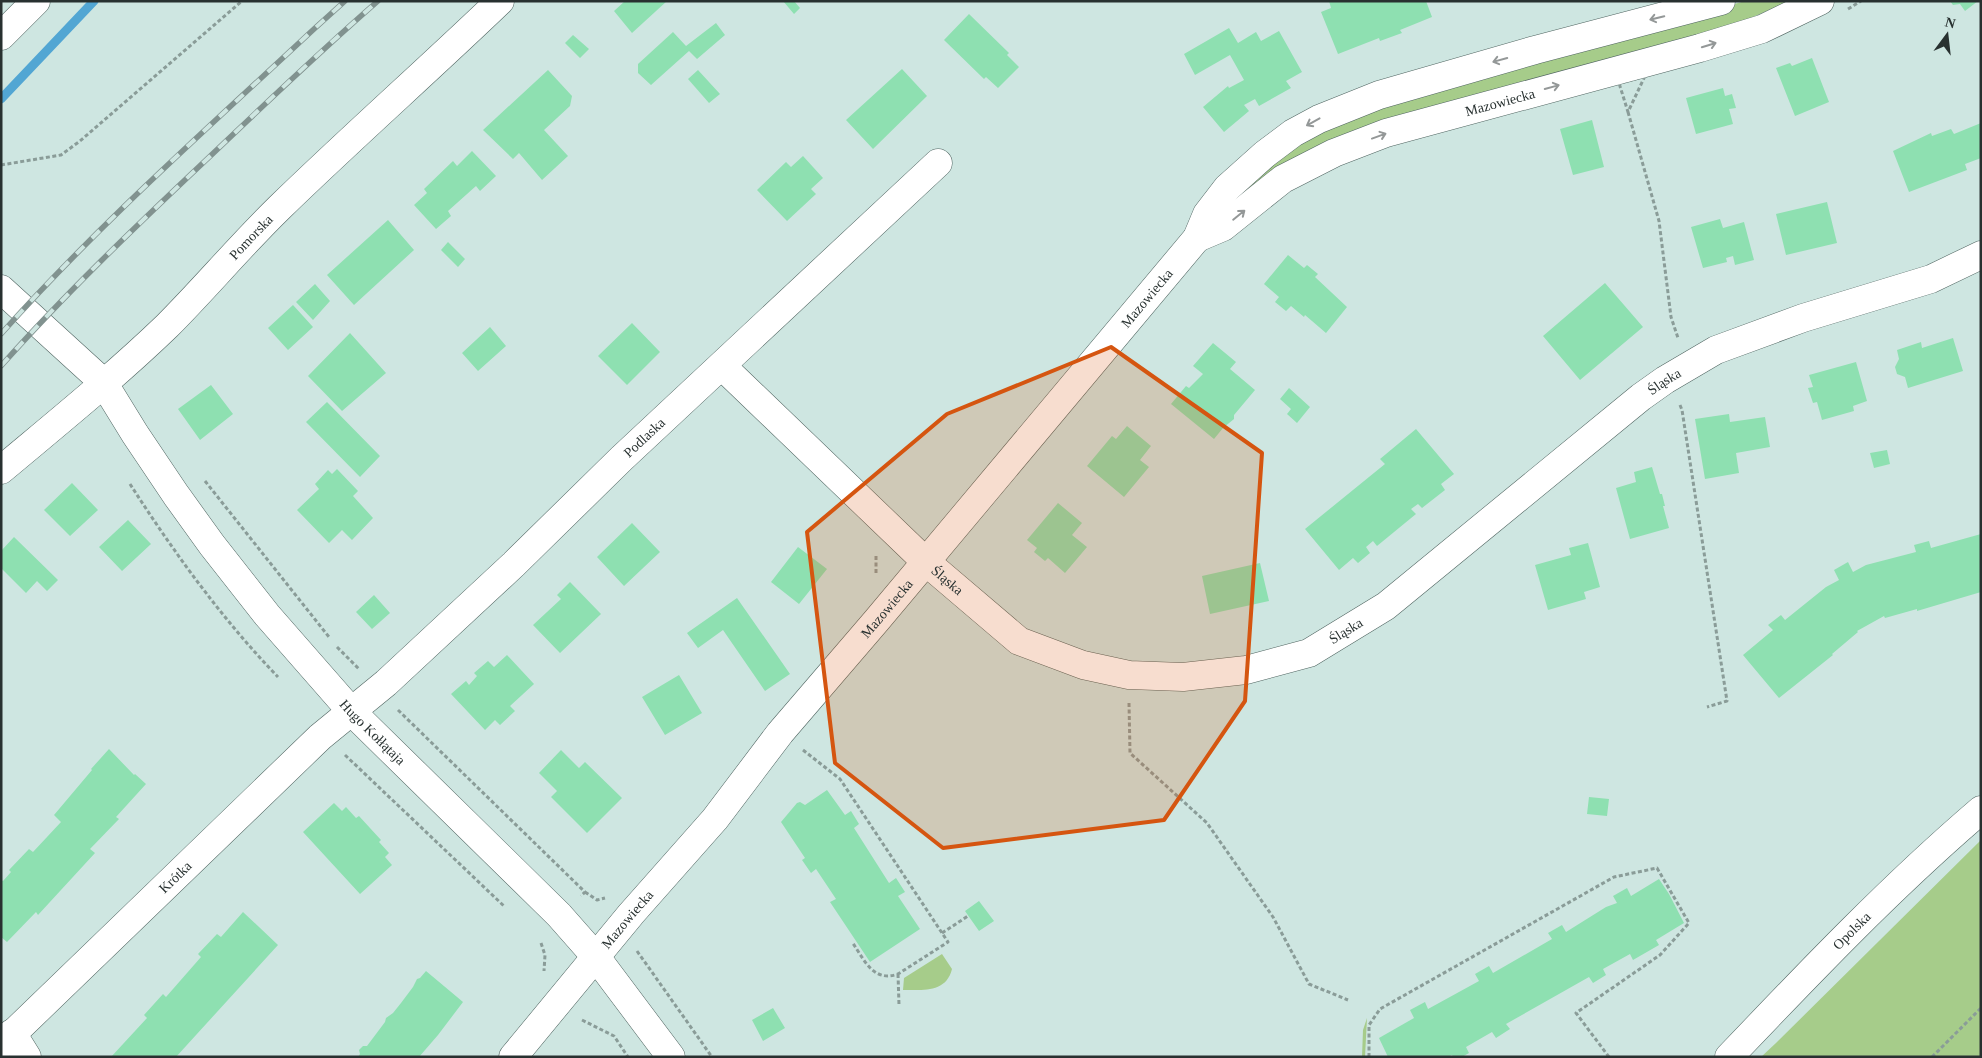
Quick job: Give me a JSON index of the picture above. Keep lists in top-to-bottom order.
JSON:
{
  "streets": {
    "street": [
      "Mazowiecka",
      "Pomorska",
      "Śląska",
      "Podlaska",
      "Hugo Kołłątaja",
      "Krótka",
      "Opolska"
    ]
  },
  "crossings": [
    ["Mazowiecka", "Śląska"],
    ["Mazowiecka", "Hugo Kołłątaja"],
    ["Pomorska", "Hugo Kołłątaja"],
    ["Śląska", "Podlaska"],
    ["Podlaska", "Hugo Kołłątaja"],
    ["Podlaska", "Krótka"],
    ["Hugo Kołłątaja", "Krótka"]
  ],
  "north": "top"
}
